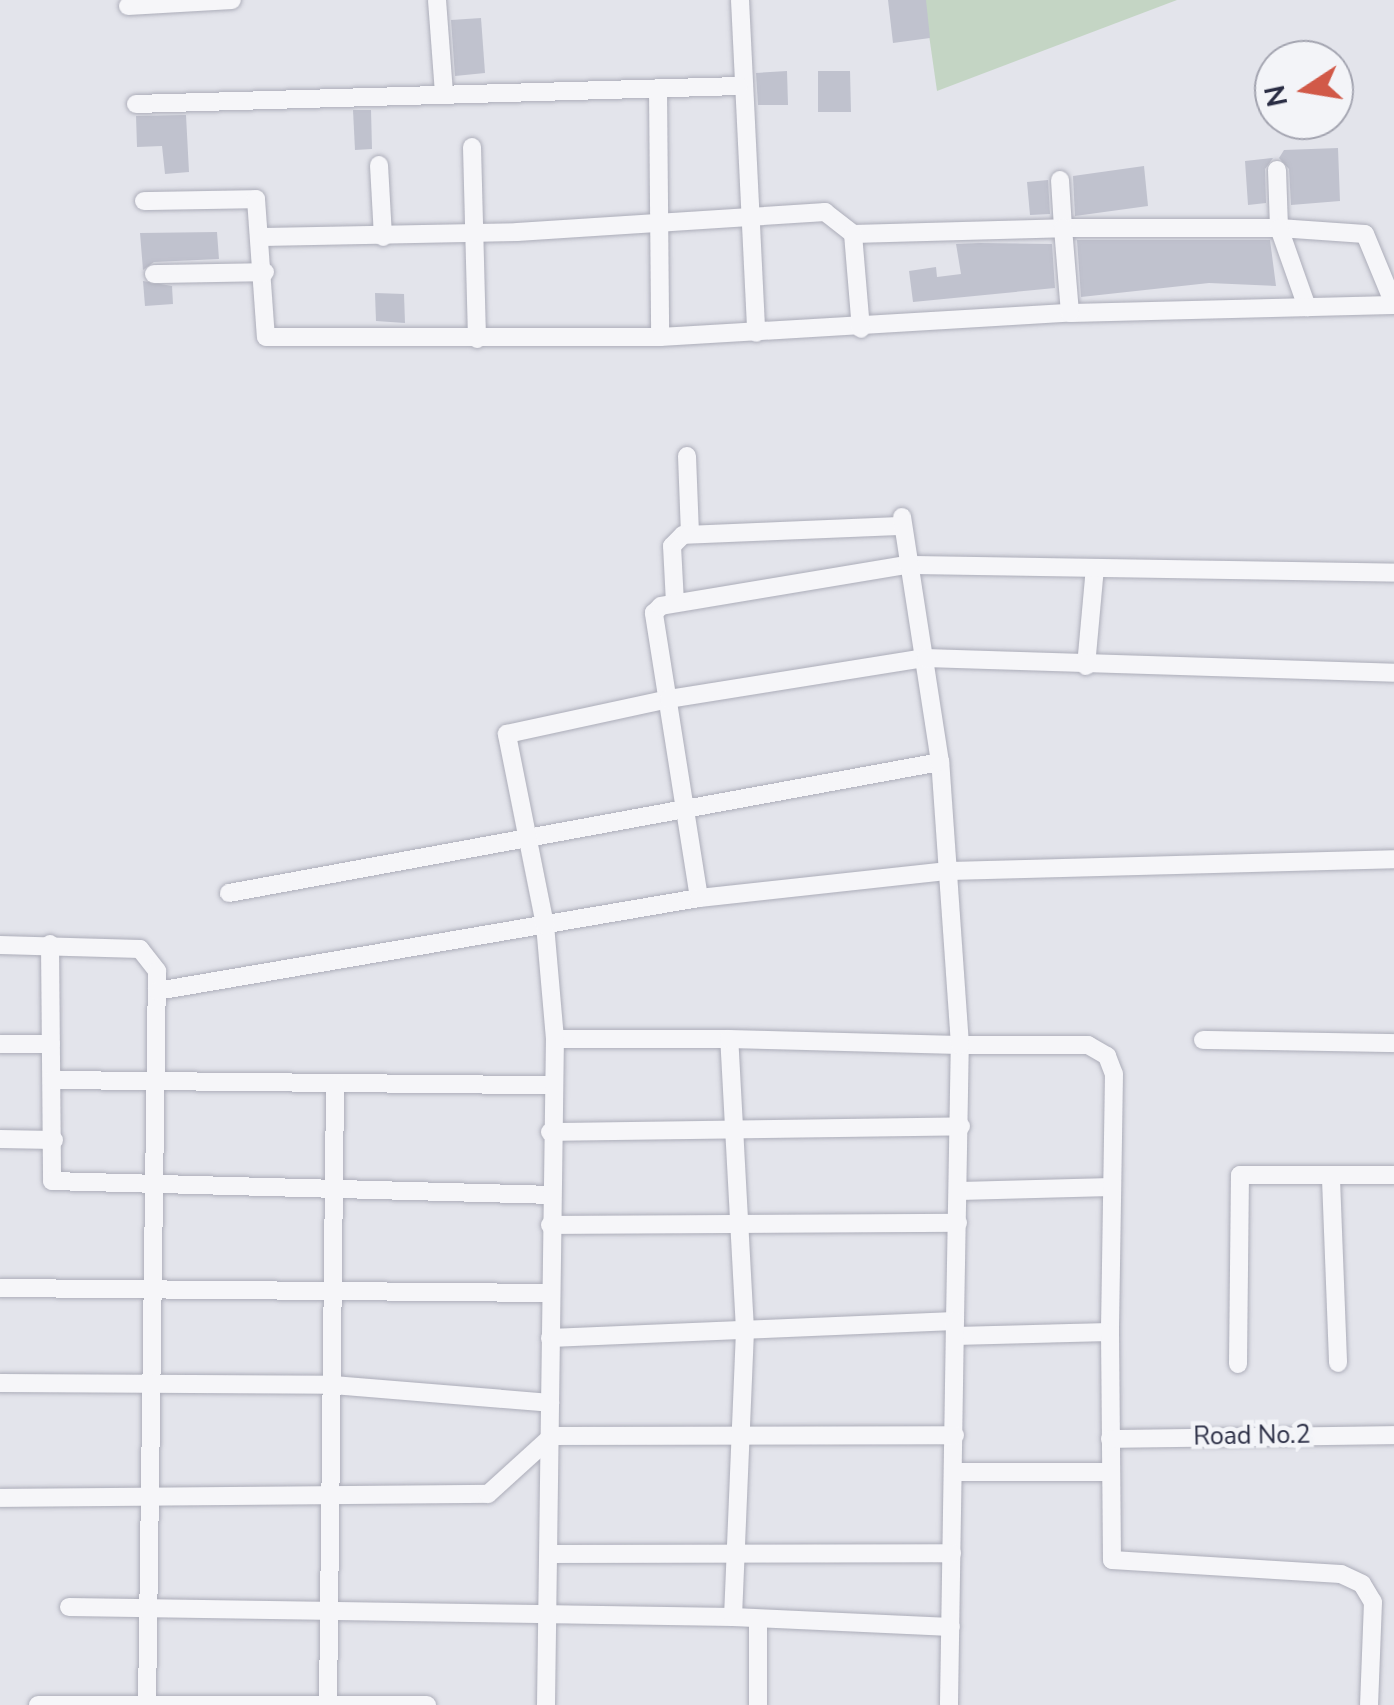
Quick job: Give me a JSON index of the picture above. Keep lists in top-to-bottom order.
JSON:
{
  "streets": {
    "street": ["Road No.2"]
  },
  "north": "left"
}
